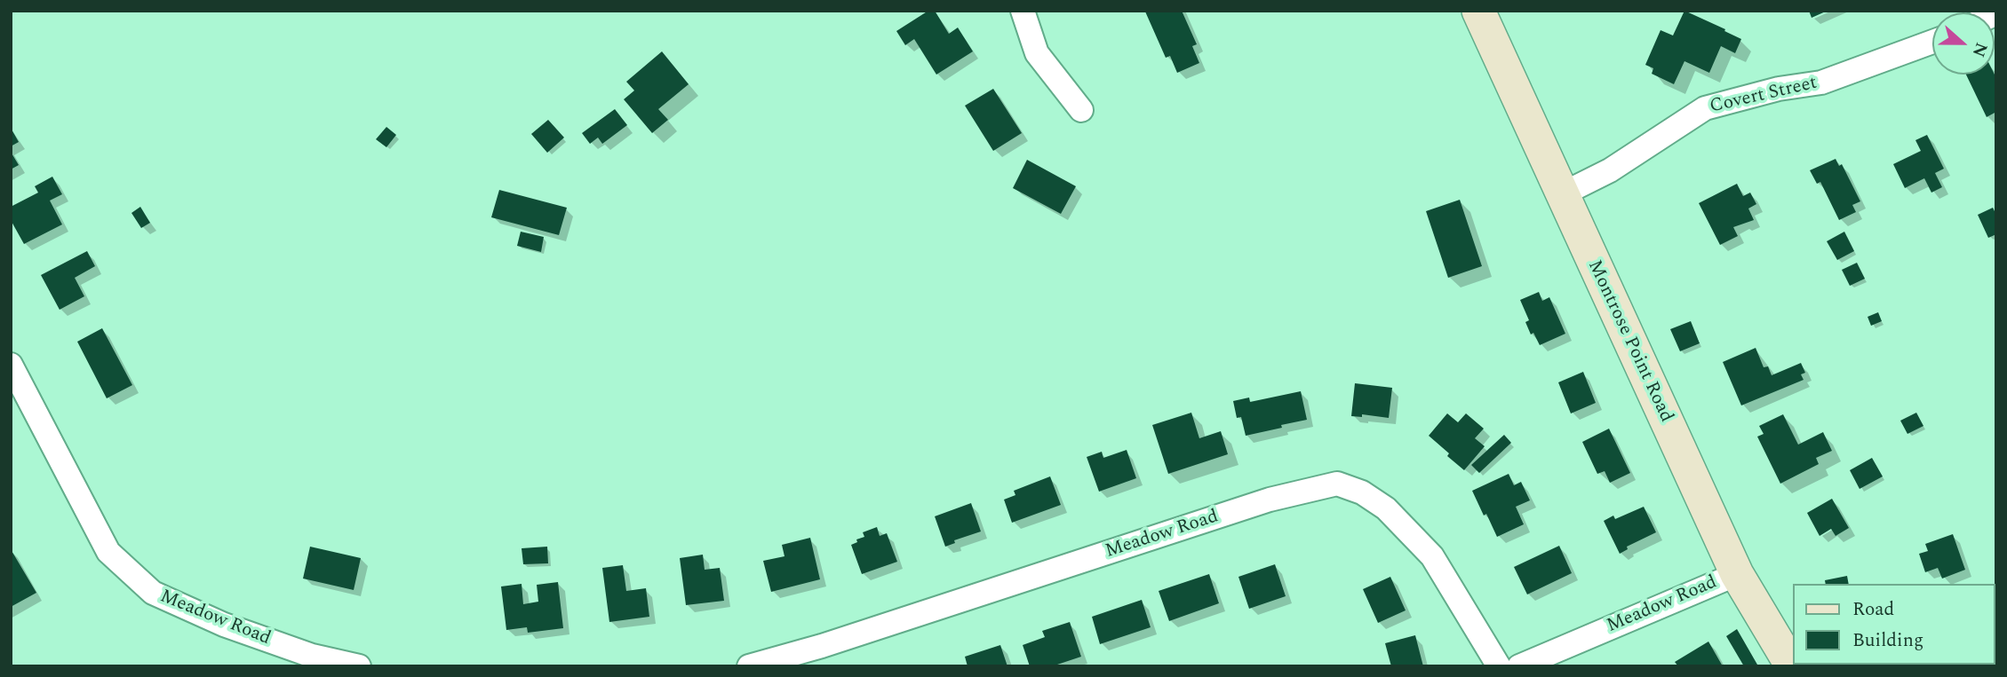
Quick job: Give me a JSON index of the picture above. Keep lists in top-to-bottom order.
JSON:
{
  "streets": {
    "street": ["Covert Street", "Montrose Point Road", "Meadow Road"]
  },
  "crossings": [
    ["Covert Street", "Montrose Point Road"],
    ["Montrose Point Road", "Meadow Road"]
  ],
  "legend": ["Road", "Building"],
  "north": "right"
}
